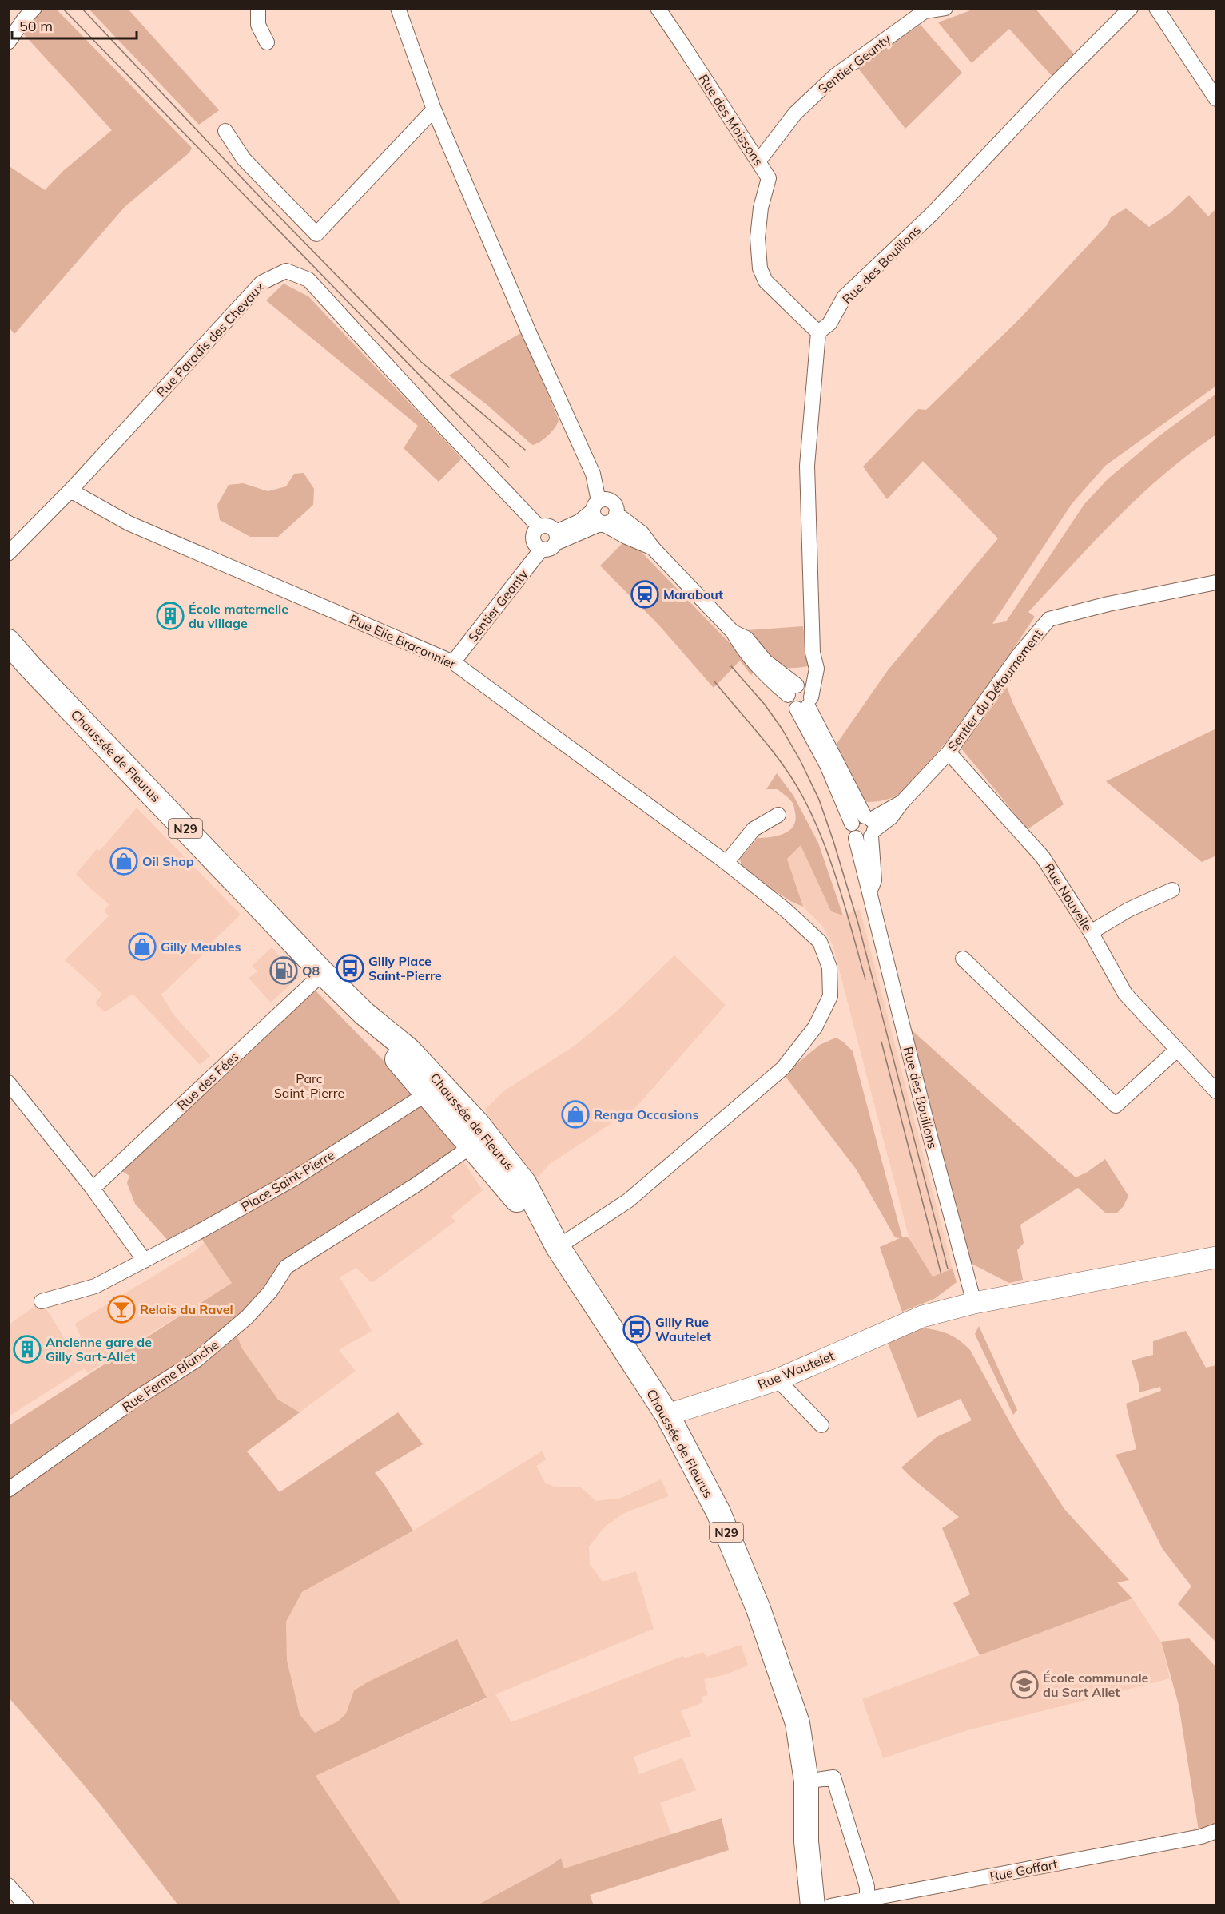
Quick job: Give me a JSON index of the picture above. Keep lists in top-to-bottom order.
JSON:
{
  "streets": {
    "main road": ["Chaussée de Fleurus", "N29"],
    "street": [
      "Sentier Geanty",
      "Rue des Moissons",
      "Rue des Bouillons",
      "Rue Paradis des Chevaux",
      "Rue Elie Braconnier",
      "Sentier du Détournement",
      "Rue Nouvelle",
      "Rue des Fées",
      "Place Saint-Pierre",
      "Rue Wautelet",
      "Rue Ferme Blanche",
      "Rue Goffart"
    ]
  },
  "crossings": [
    ["Sentier Geanty", "Rue des Moissons"],
    ["Sentier Geanty", "Rue Elie Braconnier"],
    ["Rue des Moissons", "Rue des Bouillons"],
    ["Rue des Bouillons", "Sentier du Détournement"],
    ["Rue des Bouillons", "Rue Wautelet"],
    ["Rue Paradis des Chevaux", "Rue Elie Braconnier"],
    ["Rue Elie Braconnier", "Chaussée de Fleurus"],
    ["Sentier du Détournement", "Rue Nouvelle"],
    ["Chaussée de Fleurus", "Rue des Fées"],
    ["Chaussée de Fleurus", "Place Saint-Pierre"],
    ["Chaussée de Fleurus", "Rue Wautelet"],
    ["Chaussée de Fleurus", "Rue Ferme Blanche"]
  ],
  "parks": ["Parc Saint-Pierre"],
  "places": {
    "station": ["Marabout"],
    "building": ["École maternelle du village", "Ancienne gare de Gilly Sart-Allet"],
    "shop": ["Oil Shop", "Gilly Meubles", "Renga Occasions"],
    "bus stop": ["Gilly Place Saint-Pierre", "Gilly Rue Wautelet"],
    "fuel station": ["Q8"],
    "bar": ["Relais du Ravel"],
    "school or university": ["École communale du Sart Allet"]
  },
  "scale_bar": "50 m"
}
